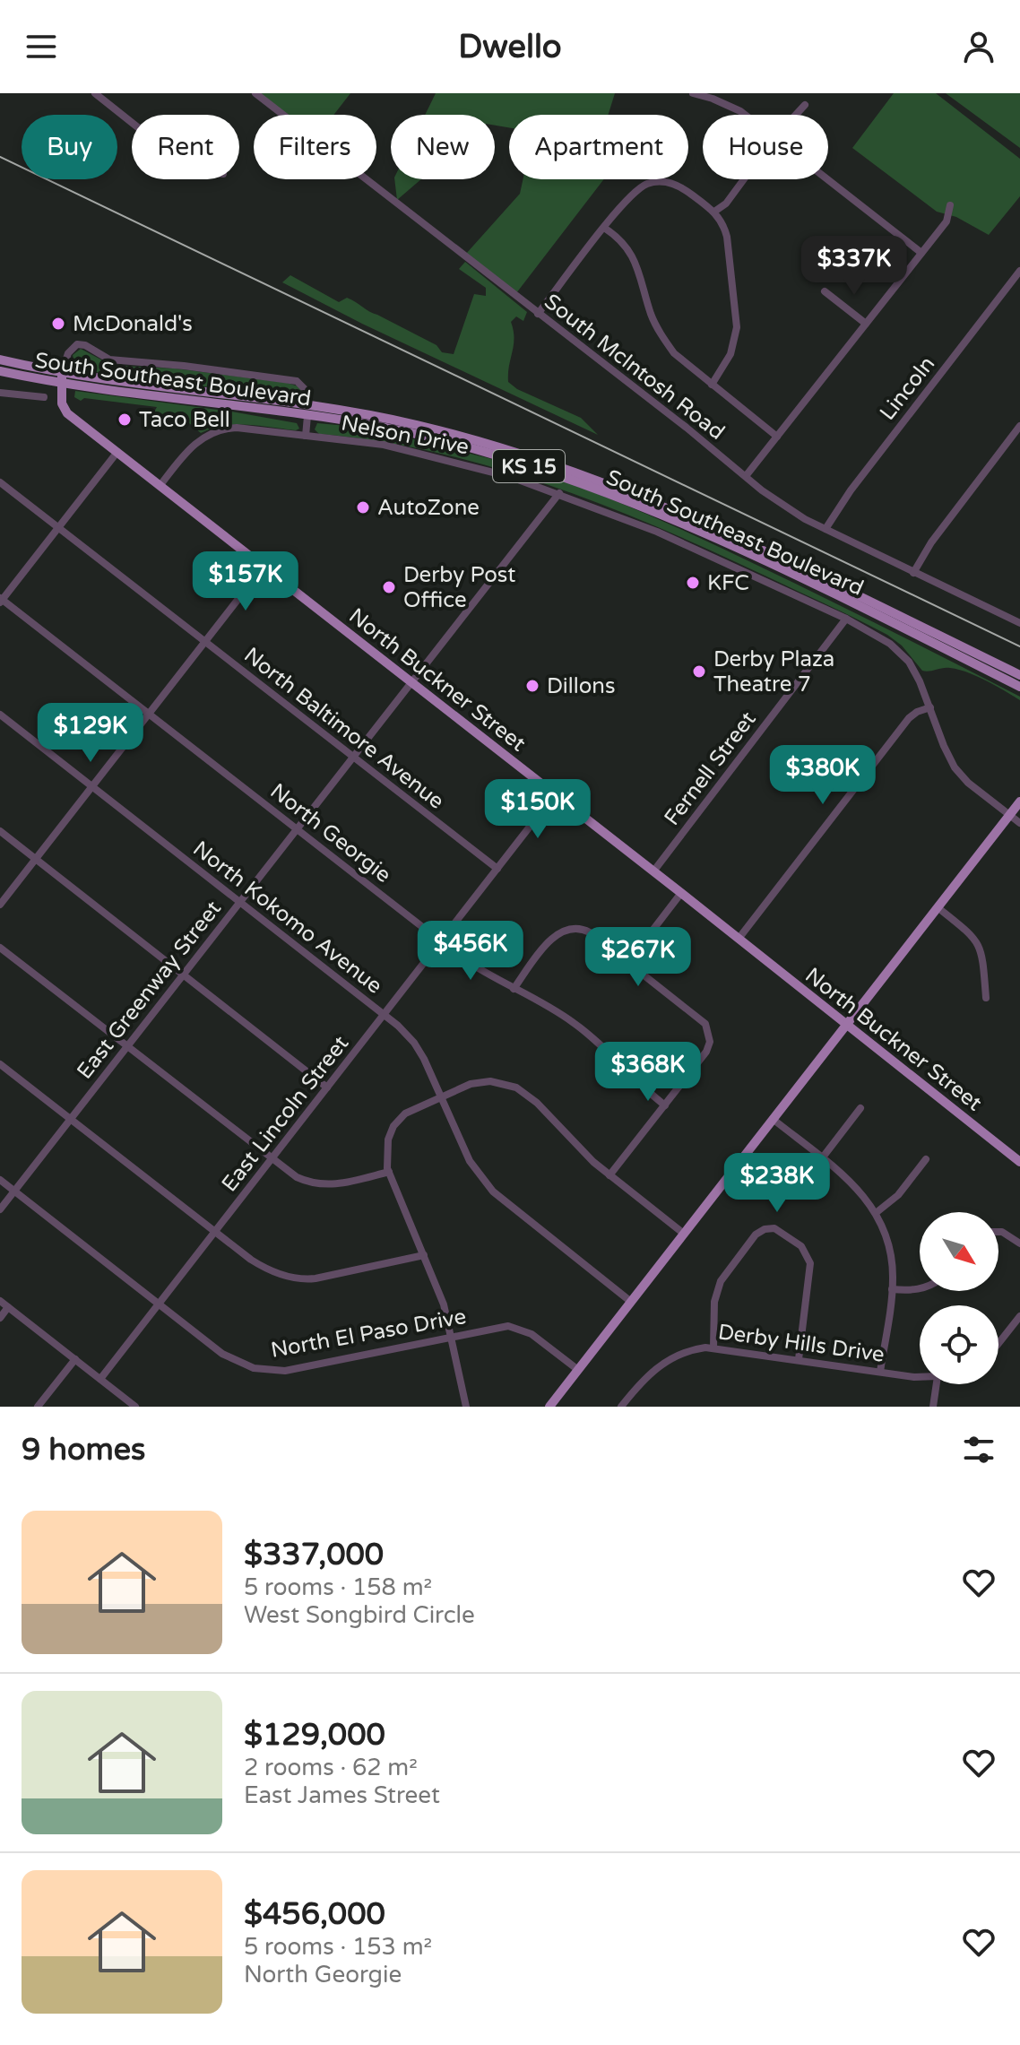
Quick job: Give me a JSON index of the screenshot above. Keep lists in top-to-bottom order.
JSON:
{
  "streets": {
    "main road": ["South Southeast Boulevard", "KS 15", "North Buckner Street"],
    "street": [
      "South McIntosh Road",
      "Lincoln",
      "Nelson Drive",
      "North Baltimore Avenue",
      "Fernell Street",
      "North Georgie",
      "North Kokomo Avenue",
      "East Greenway Street",
      "East Lincoln Street",
      "North El Paso Drive",
      "Derby Hills Drive"
    ]
  },
  "crossings": [
    ["South McIntosh Road", "Lincoln"],
    ["South Southeast Boulevard", "North Buckner Street"],
    ["Nelson Drive", "North Buckner Street"],
    ["Nelson Drive", "Fernell Street"],
    ["Nelson Drive", "East Greenway Street"],
    ["North Buckner Street", "Fernell Street"],
    ["North Buckner Street", "East Greenway Street"],
    ["North Buckner Street", "East Lincoln Street"],
    ["North Baltimore Avenue", "East Greenway Street"],
    ["North Baltimore Avenue", "East Lincoln Street"],
    ["North Georgie", "East Greenway Street"],
    ["North Georgie", "East Lincoln Street"],
    ["North Kokomo Avenue", "East Greenway Street"],
    ["North Kokomo Avenue", "East Lincoln Street"],
    ["East Greenway Street", "North El Paso Drive"],
    ["East Lincoln Street", "North El Paso Drive"]
  ],
  "places": [
    "McDonald's",
    "Taco Bell",
    "AutoZone",
    "KFC",
    "Derby Post Office",
    "Derby Plaza Theatre 7",
    "Dillons"
  ],
  "north": "bottom right",
  "page": {
    "header": "Dwello",
    "chip": [
      "Buy",
      "Rent",
      "Filters",
      "New",
      "Apartment",
      "House"
    ],
    "price": [
      "$337K",
      "$157K",
      "$129K",
      "$380K",
      "$150K",
      "$456K",
      "$267K",
      "$368K",
      "$238K"
    ],
    "heading": "9 homes",
    "list": [
      {
        "name": "$337,000",
        "note": "5 rooms · 158 m² · West Songbird Circle"
      },
      {
        "name": "$129,000",
        "note": "2 rooms · 62 m² · East James Street"
      },
      {
        "name": "$456,000",
        "note": "5 rooms · 153 m² · North Georgie"
      }
    ]
  }
}
